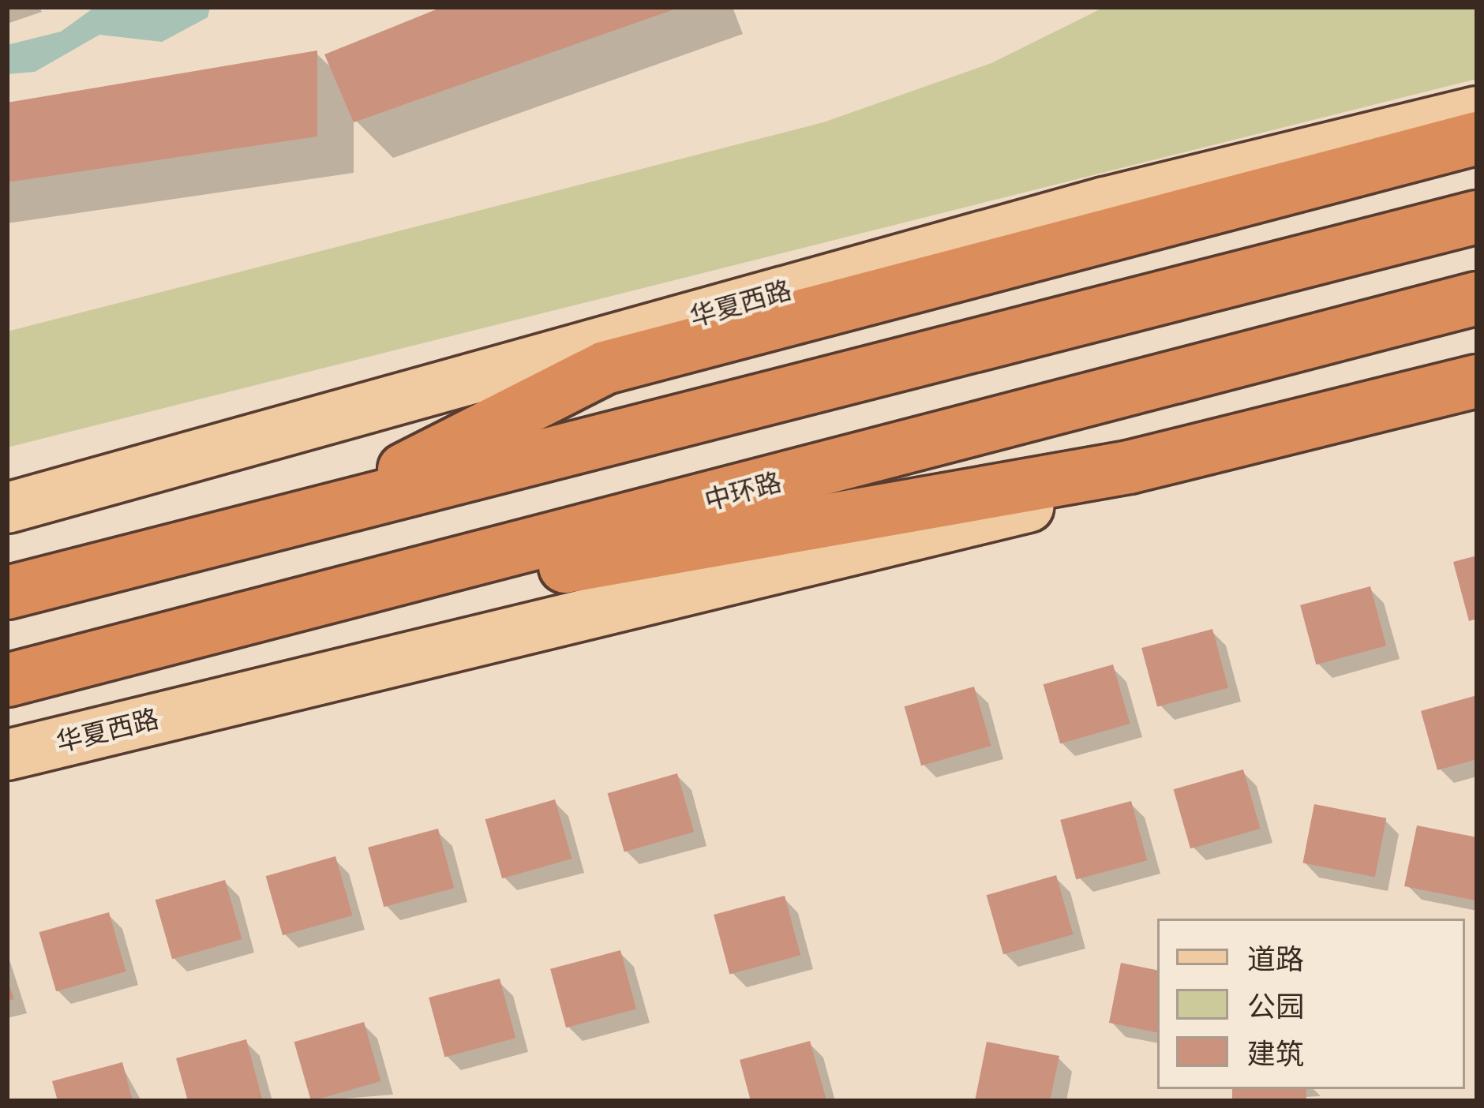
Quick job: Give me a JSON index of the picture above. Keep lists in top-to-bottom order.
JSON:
{
  "streets": {
    "highway": ["中环路"],
    "main road": ["华夏西路"]
  },
  "legend": ["道路", "公园", "建筑"]
}
